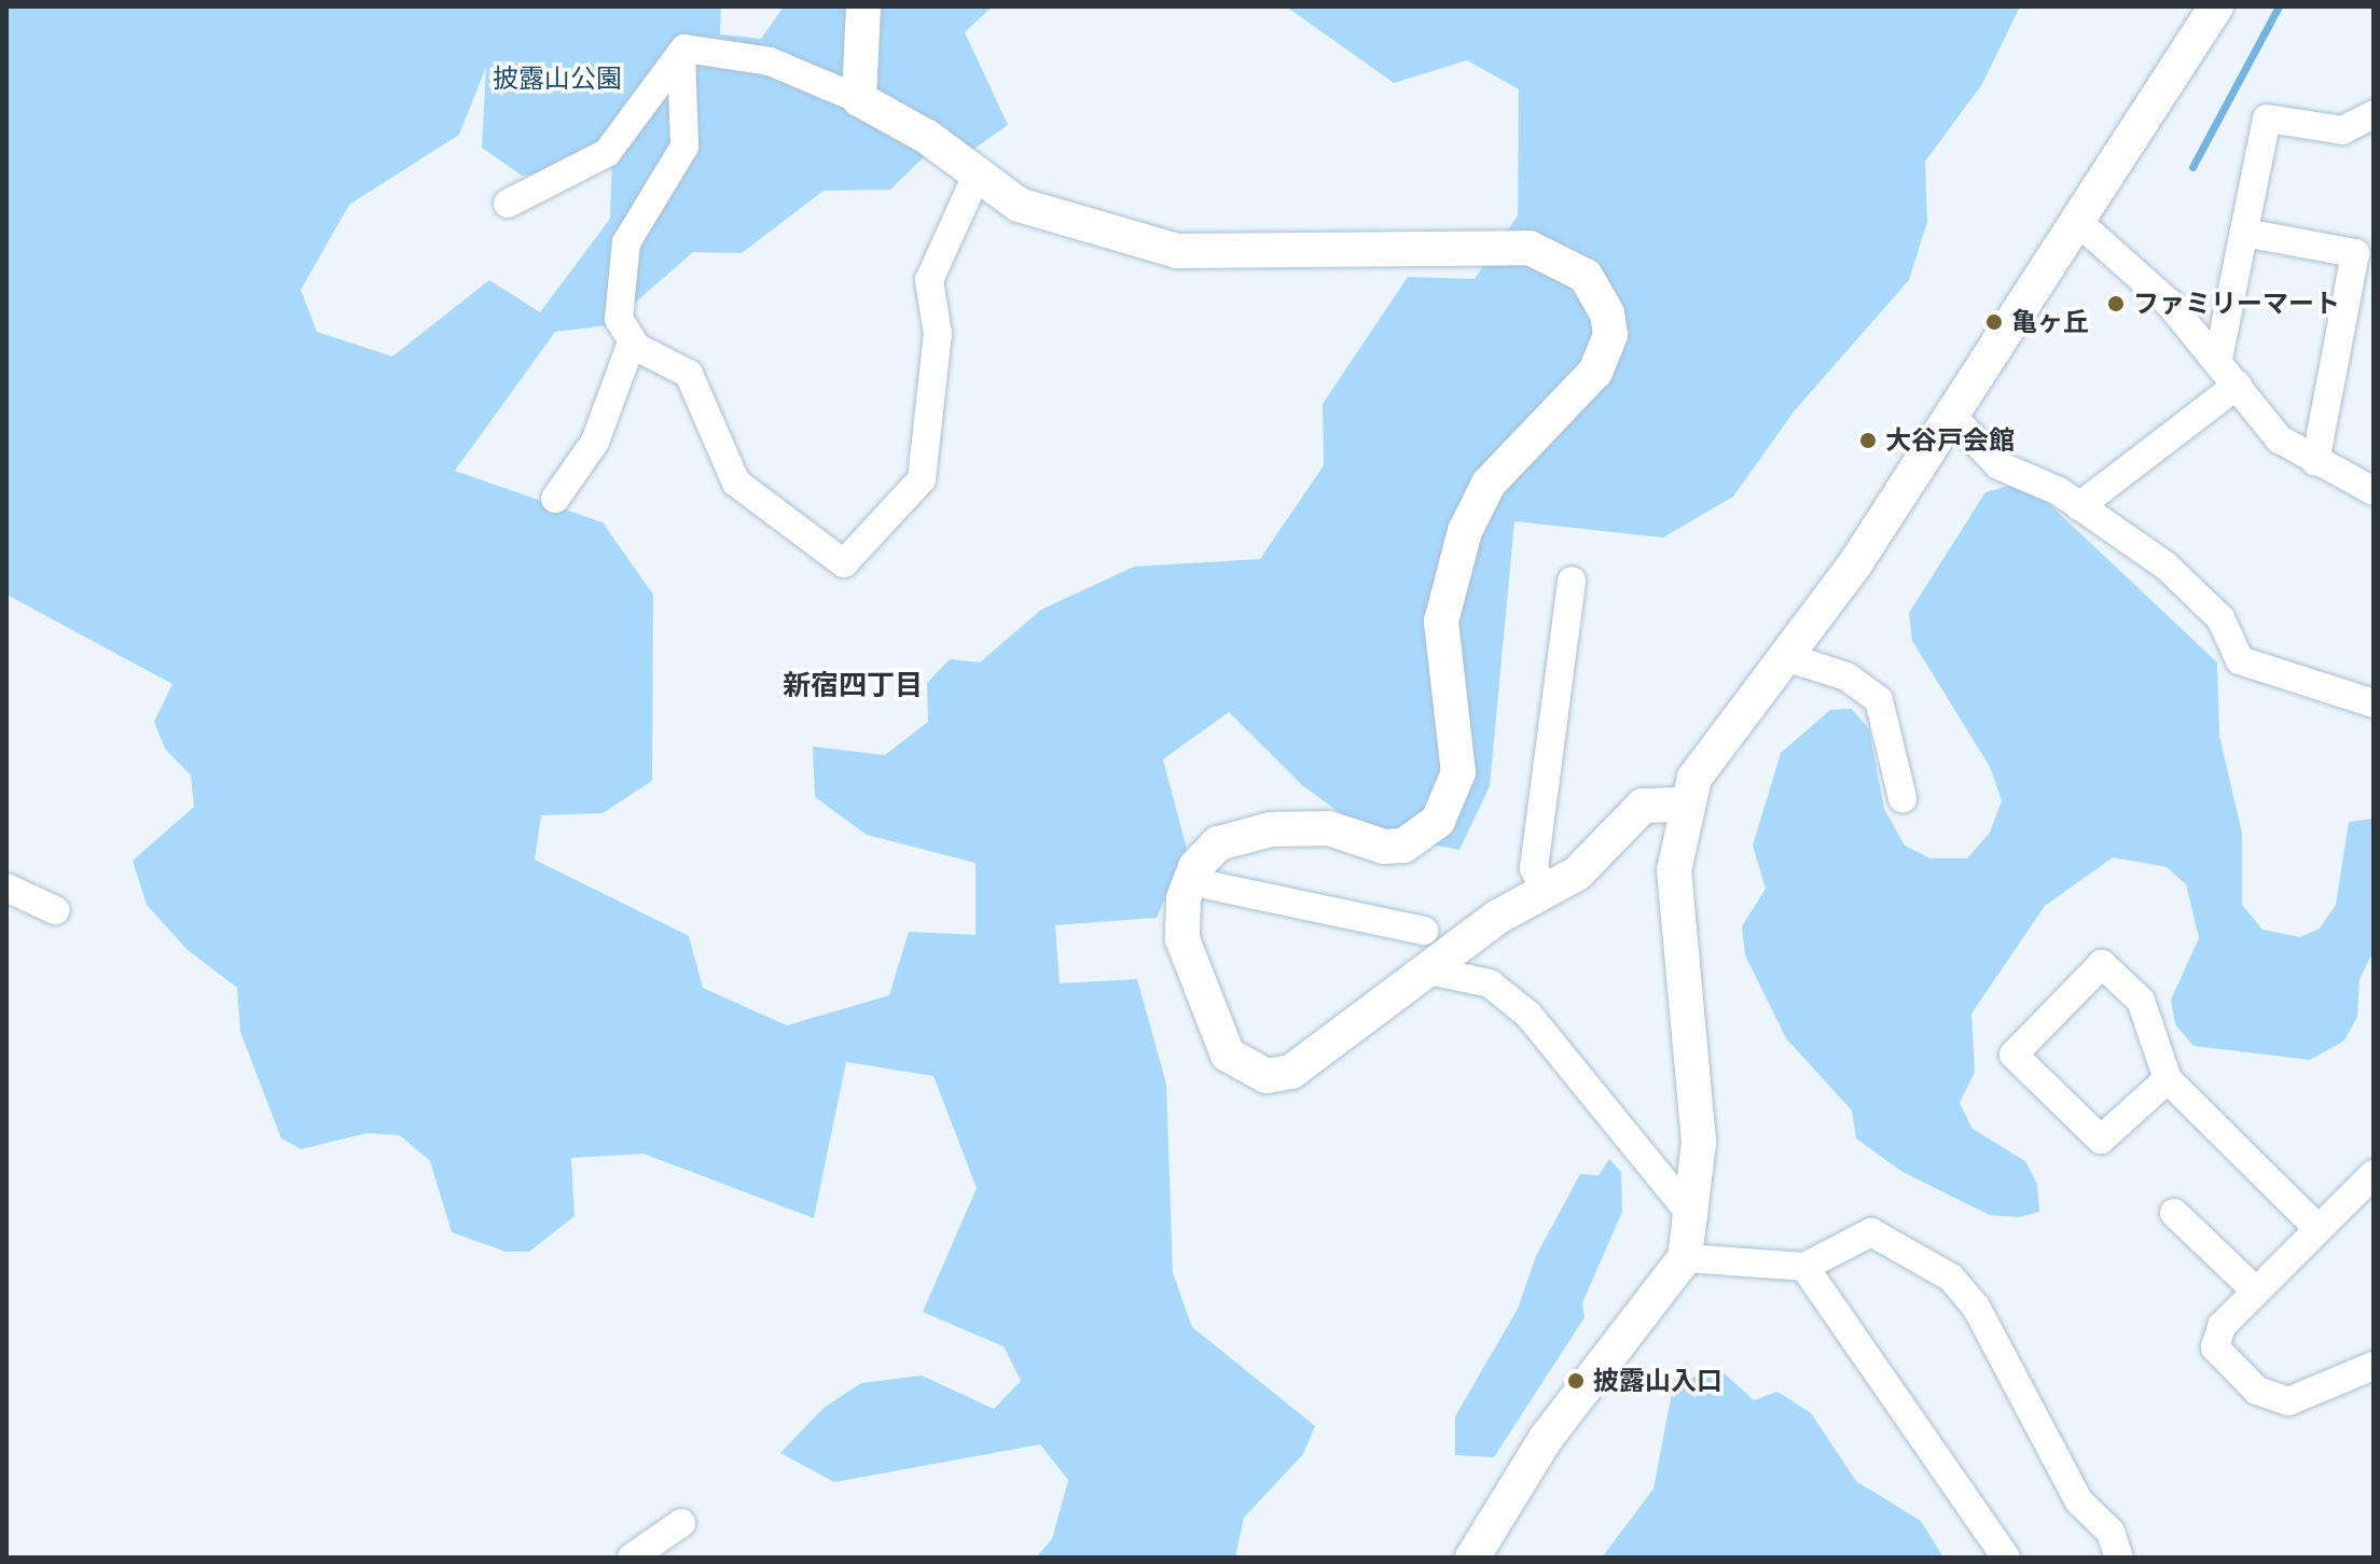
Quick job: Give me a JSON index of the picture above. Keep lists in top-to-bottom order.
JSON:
{
  "districts": ["新宿四丁目"],
  "parks": ["披露山公園"],
  "places": [
    "ファミリーマート",
    "亀ヶ丘",
    "大谷戸会館",
    "披露山入口"
  ]
}
